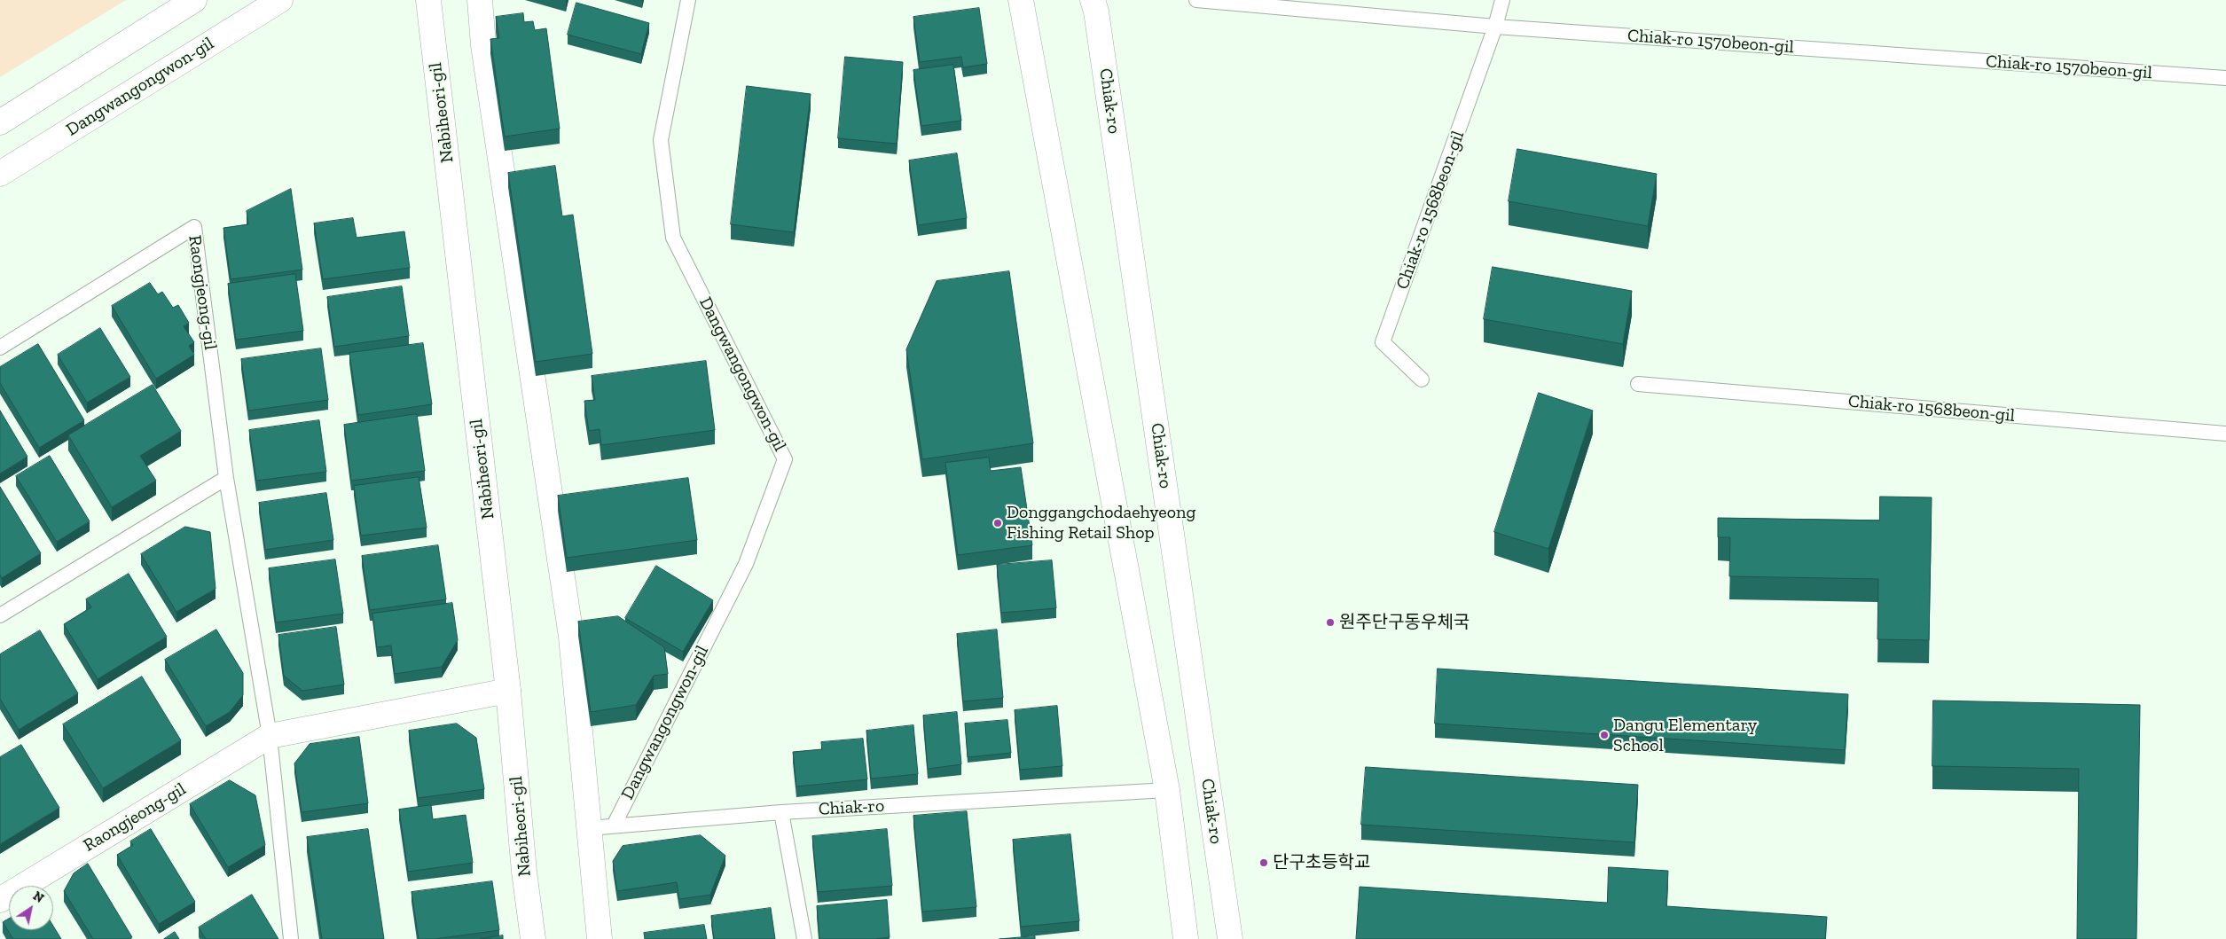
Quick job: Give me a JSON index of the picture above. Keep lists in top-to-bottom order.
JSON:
{
  "streets": {
    "street": [
      "Dangwangongwon-gil",
      "Chiak-ro",
      "Nabiheori-gil",
      "Raongjeong-gil"
    ],
    "lane": ["Chiak-ro 1570beon-gil", "Chiak-ro 1568beon-gil"]
  },
  "crossings": [
    ["Chiak-ro 1570beon-gil", "Chiak-ro 1568beon-gil"],
    ["Dangwangongwon-gil", "Chiak-ro"]
  ],
  "places": [
    "Donggangchodaehyeong Fishing Retail Shop",
    "원주단구동우체국",
    "Dangu Elementary School",
    "단구초등학교"
  ],
  "north": "top right"
}
